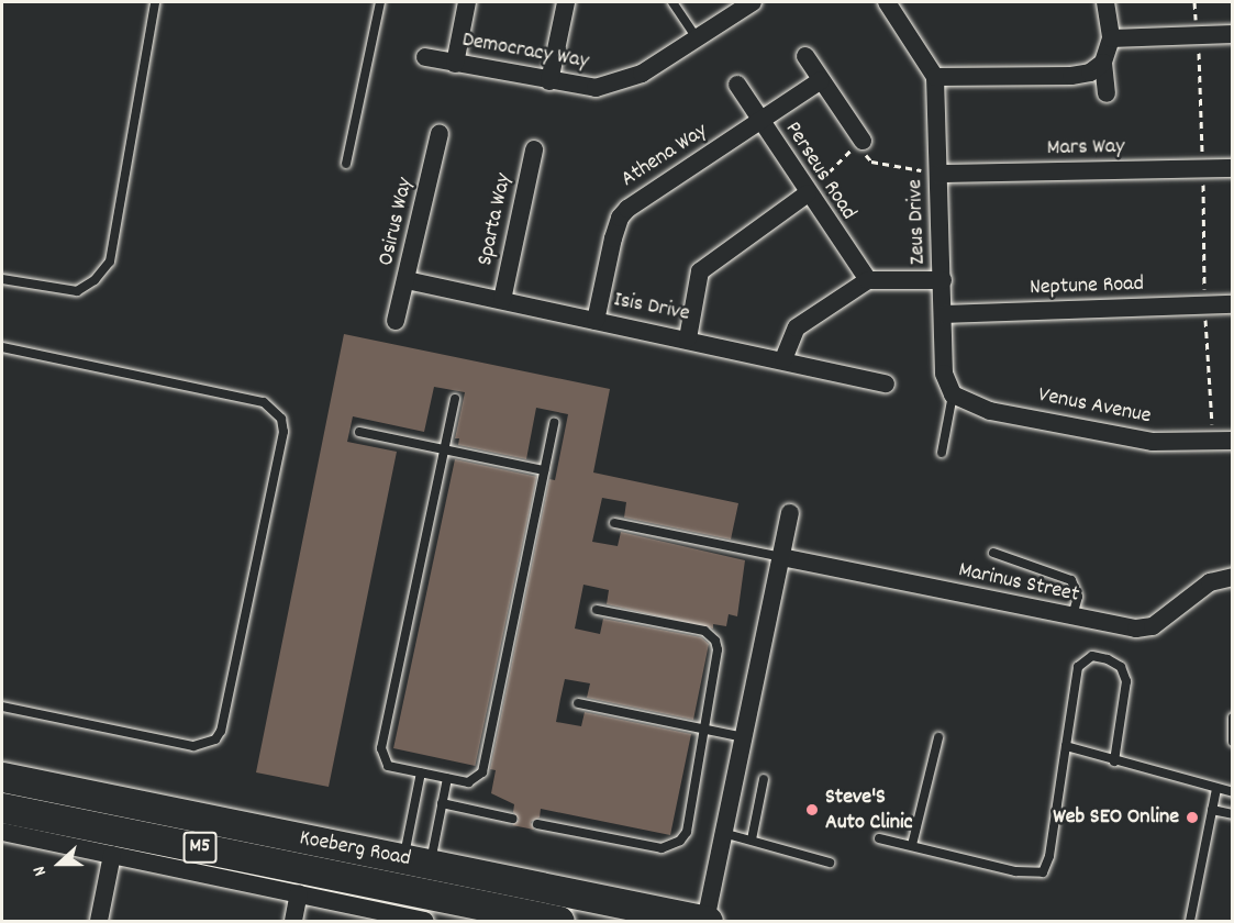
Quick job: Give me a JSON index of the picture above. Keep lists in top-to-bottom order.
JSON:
{
  "streets": {
    "main road": ["M5", "Koeberg Road"],
    "street": [
      "Democracy Way",
      "Mars Way",
      "Athena Way",
      "Perseus Road",
      "Sparta Way",
      "Osirus Way",
      "Zeus Drive",
      "Neptune Road",
      "Isis Drive",
      "Venus Avenue",
      "Marinus Street"
    ]
  },
  "crossings": [
    ["Mars Way", "Zeus Drive"],
    ["Athena Way", "Perseus Road"],
    ["Athena Way", "Isis Drive"],
    ["Sparta Way", "Isis Drive"],
    ["Osirus Way", "Isis Drive"],
    ["Zeus Drive", "Neptune Road"],
    ["Zeus Drive", "Venus Avenue"]
  ],
  "places": ["Steve'S Auto Clinic", "Web SEO Online"],
  "north": "left"
}
